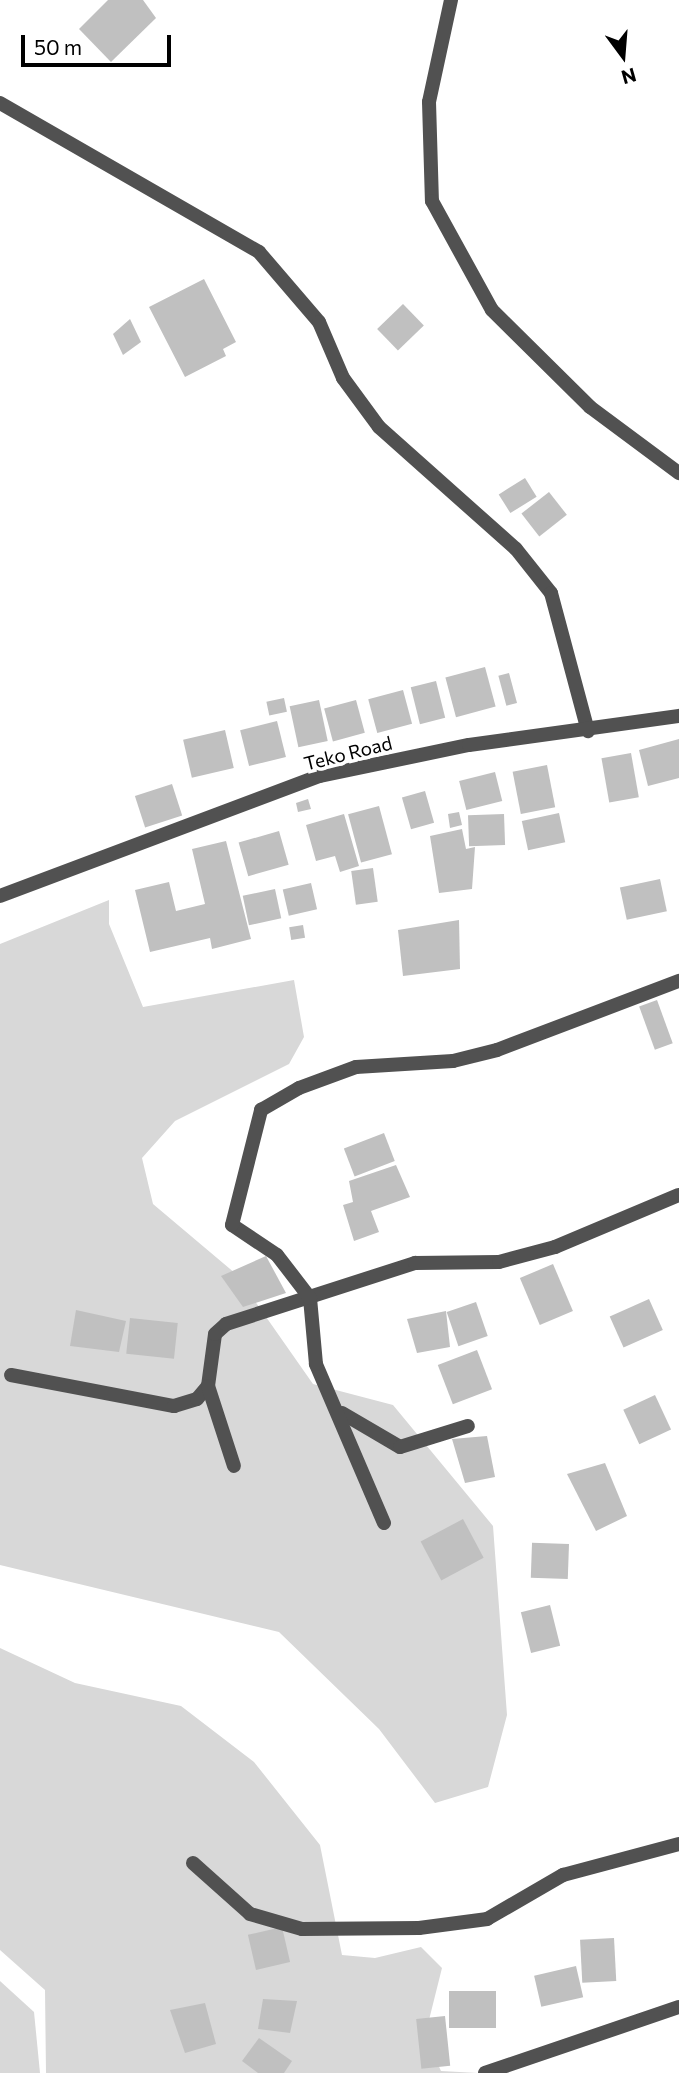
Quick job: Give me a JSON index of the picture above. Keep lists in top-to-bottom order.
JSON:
{
  "streets": {
    "street": ["Teko Road"]
  },
  "scale_bar": "50 m",
  "north": "bottom"
}
